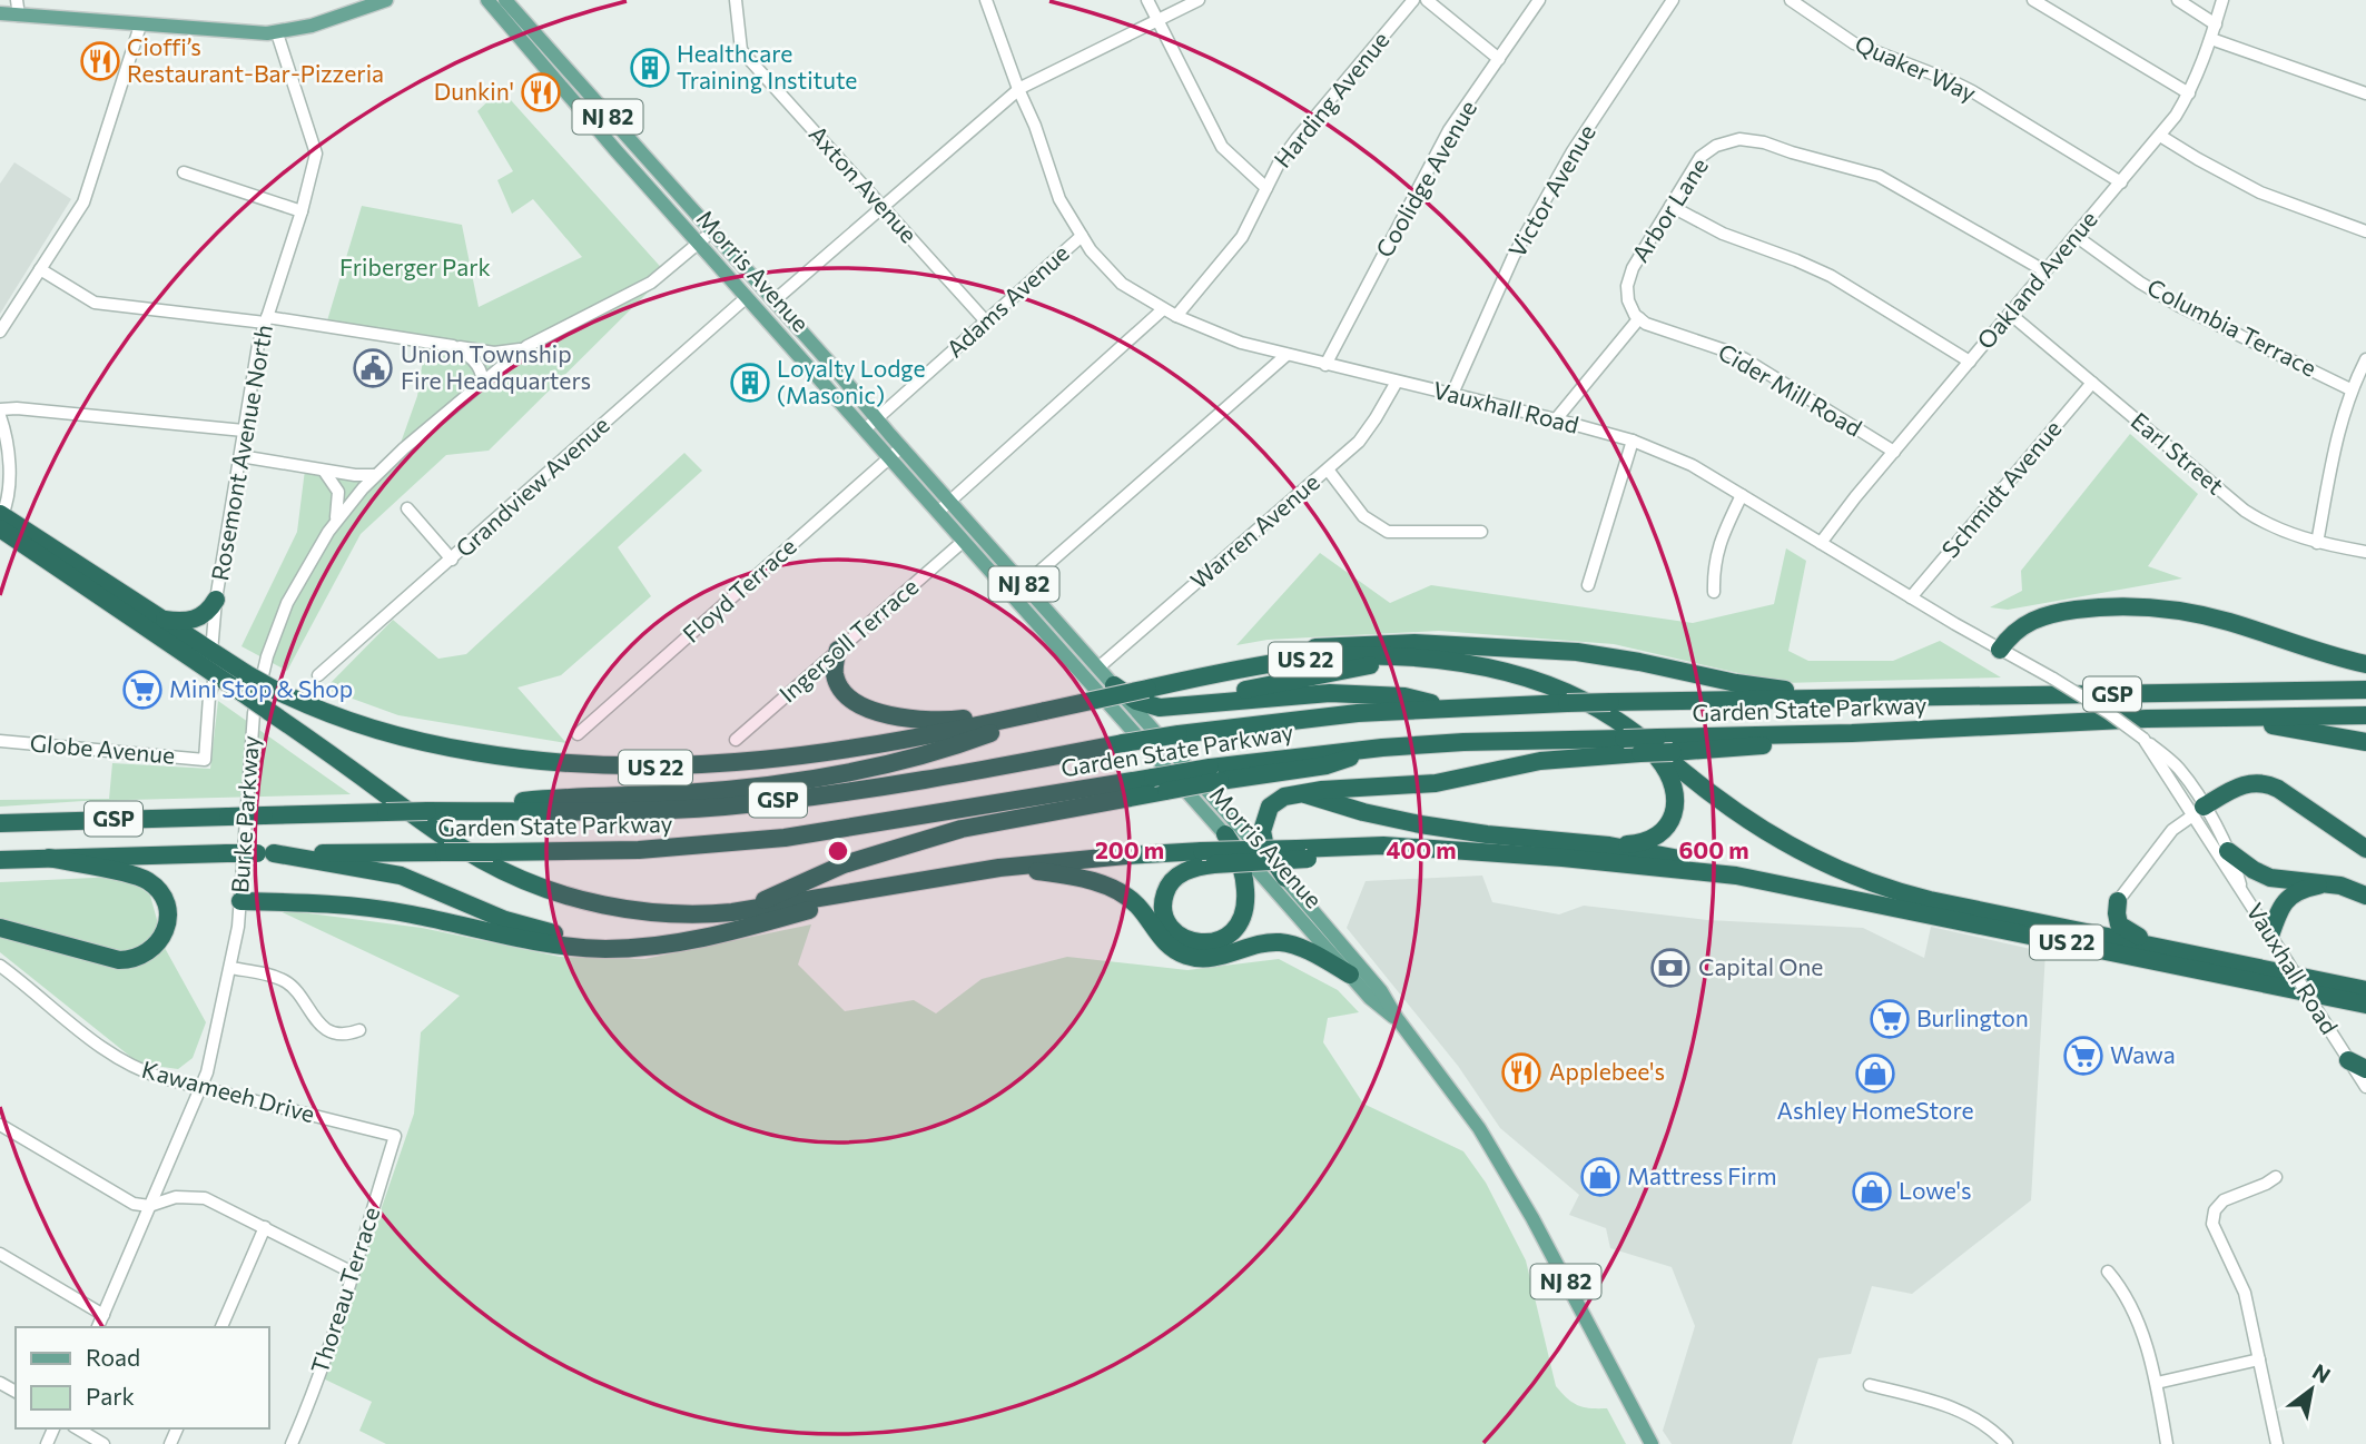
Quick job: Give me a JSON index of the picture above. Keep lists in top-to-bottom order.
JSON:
{
  "streets": {
    "highway": ["US 22", "GSP", "Garden State Parkway"],
    "main road": ["NJ 82", "Morris Avenue"],
    "street": [
      "Quaker Way",
      "Harding Avenue",
      "Coolidge Avenue",
      "Axton Avenue",
      "Victor Avenue",
      "Arbor Lane",
      "Oakland Avenue",
      "Adams Avenue",
      "Columbia Terrace",
      "Cider Mill Road",
      "Vauxhall Road",
      "Rosemont Avenue North",
      "Earl Street",
      "Grandview Avenue",
      "Schmidt Avenue",
      "Warren Avenue",
      "Floyd Terrace",
      "Ingersoll Terrace",
      "Globe Avenue",
      "Burke Parkway",
      "Kawameeh Drive",
      "Thoreau Terrace"
    ]
  },
  "crossings": [
    ["Quaker Way", "Oakland Avenue"],
    ["Harding Avenue", "Vauxhall Road"],
    ["Coolidge Avenue", "Vauxhall Road"],
    ["Axton Avenue", "Adams Avenue"],
    ["Victor Avenue", "Vauxhall Road"],
    ["Arbor Lane", "Oakland Avenue"],
    ["Arbor Lane", "Cider Mill Road"],
    ["Morris Avenue", "Adams Avenue"],
    ["Morris Avenue", "Grandview Avenue"],
    ["Morris Avenue", "Warren Avenue"],
    ["Morris Avenue", "Floyd Terrace"],
    ["Morris Avenue", "Ingersoll Terrace"],
    ["Morris Avenue", "Burke Parkway"],
    ["Oakland Avenue", "Columbia Terrace"],
    ["Oakland Avenue", "Cider Mill Road"],
    ["Oakland Avenue", "Vauxhall Road"],
    ["Oakland Avenue", "Earl Street"],
    ["Adams Avenue", "Vauxhall Road"],
    ["Vauxhall Road", "Schmidt Avenue"],
    ["Vauxhall Road", "Warren Avenue"],
    ["Rosemont Avenue North", "US 22"],
    ["Earl Street", "Schmidt Avenue"],
    ["US 22", "Globe Avenue"],
    ["Burke Parkway", "Kawameeh Drive"],
    ["Kawameeh Drive", "Thoreau Terrace"]
  ],
  "parks": ["Friberger Park"],
  "places": {
    "restaurant": ["Cioffi’s Restaurant-Bar-Pizzeria", "Dunkin'", "Applebee's"],
    "building": ["Healthcare Training Institute", "Loyalty Lodge (Masonic)"],
    "public building": ["Union Township Fire Headquarters"],
    "supermarket": ["Mini Stop & Shop", "Burlington", "Wawa"],
    "bank": ["Capital One"],
    "shop": ["Ashley HomeStore", "Mattress Firm", "Lowe's"]
  },
  "legend": ["Road", "Park"],
  "north": "top right",
  "rings": ["200 m", "400 m", "600 m"]
}
